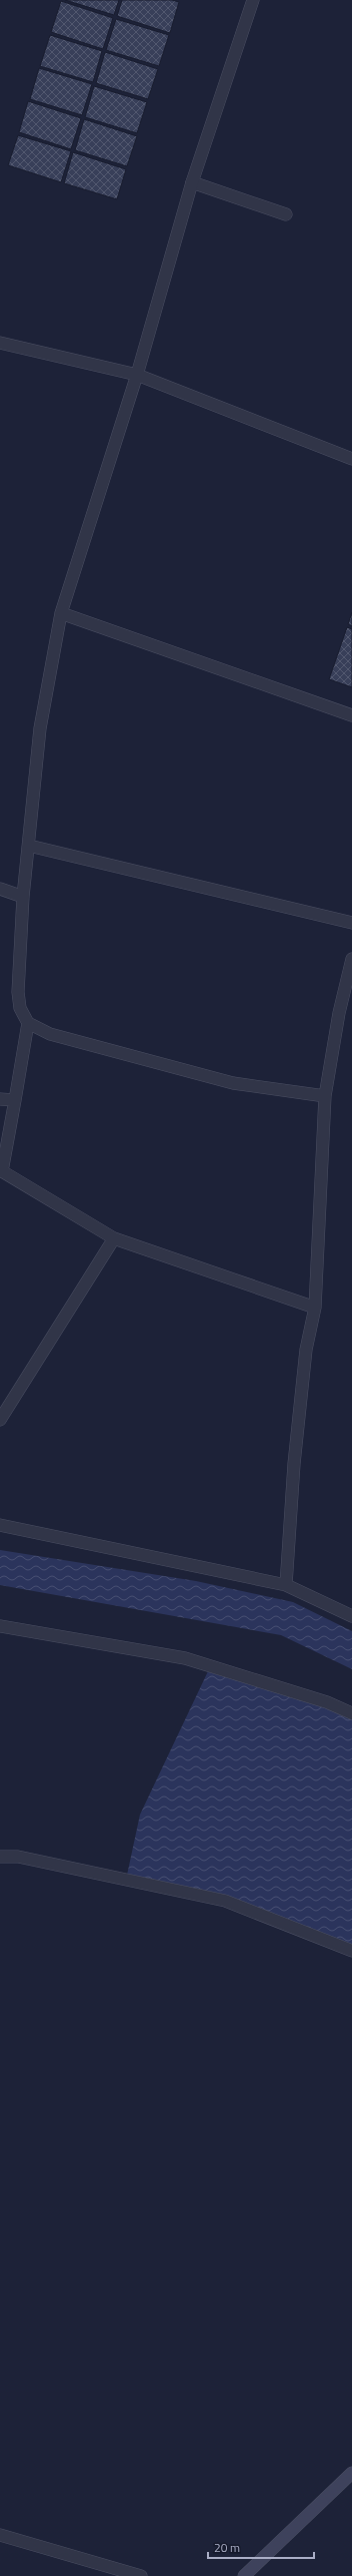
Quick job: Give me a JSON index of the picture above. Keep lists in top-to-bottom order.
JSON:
{
  "scale_bar": "20 m"
}
